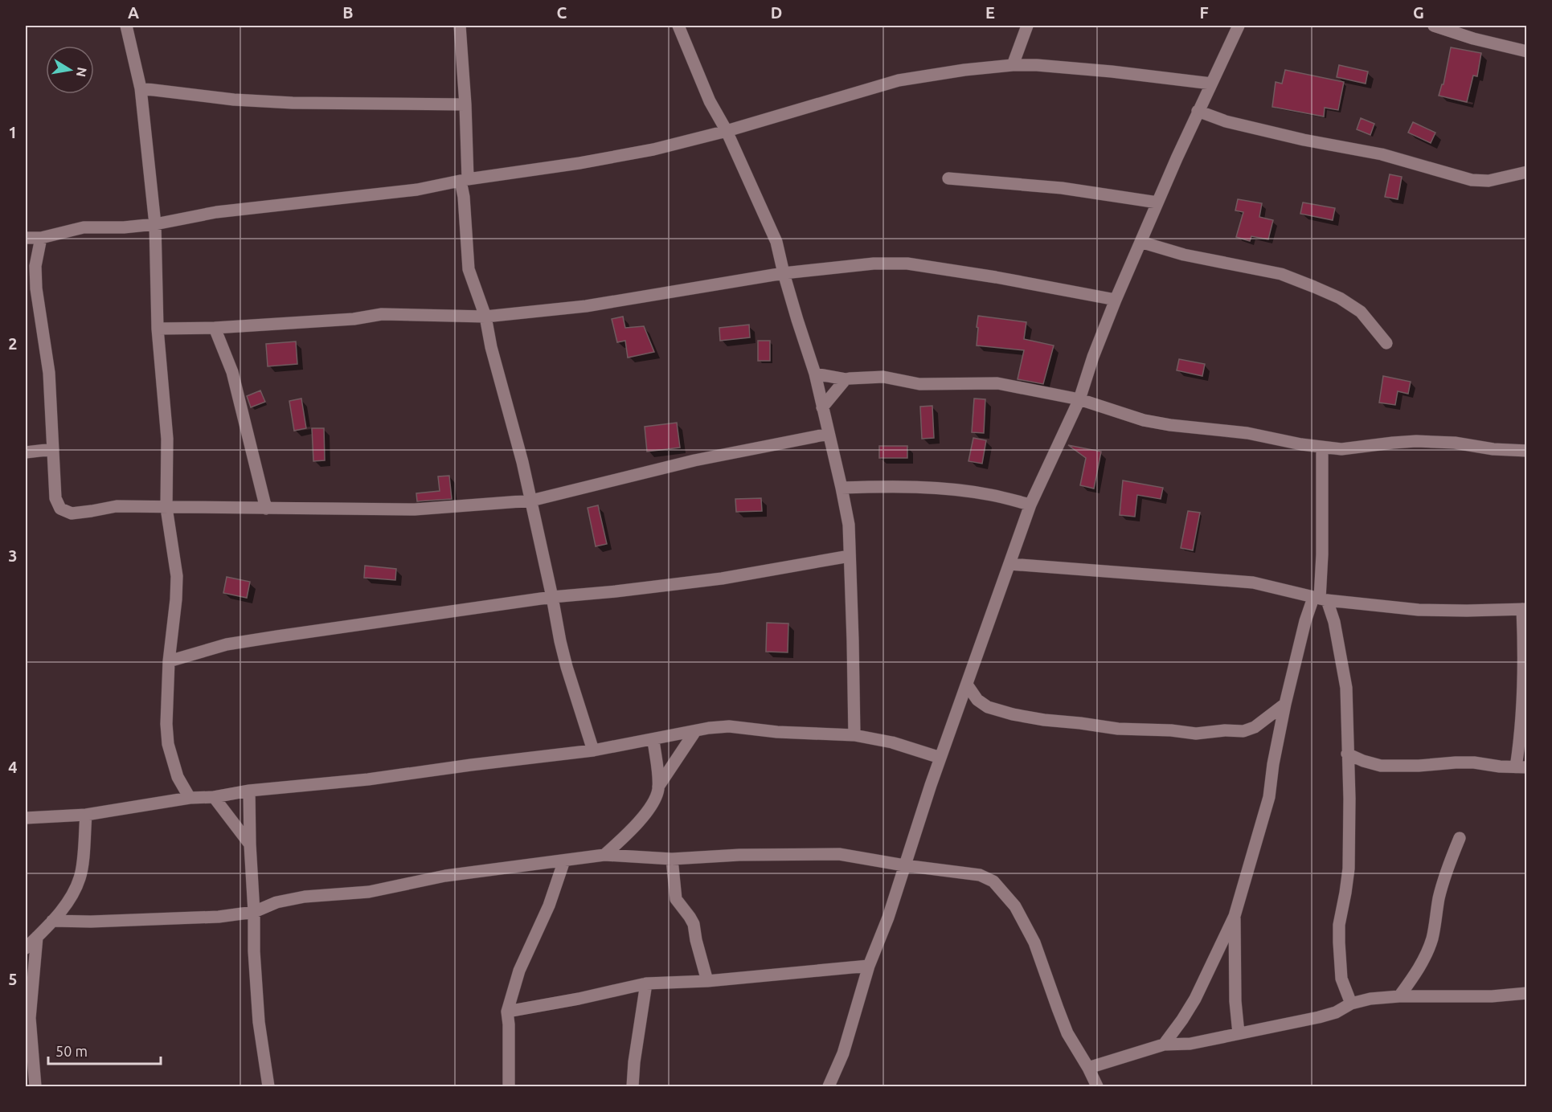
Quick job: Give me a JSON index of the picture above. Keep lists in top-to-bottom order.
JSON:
{
  "scale_bar": "50 m",
  "north": "right",
  "grid": {
    "columns": [
      "A",
      "B",
      "C",
      "D",
      "E",
      "F",
      "G"
    ],
    "rows": [
      "1",
      "2",
      "3",
      "4",
      "5"
    ]
  }
}
